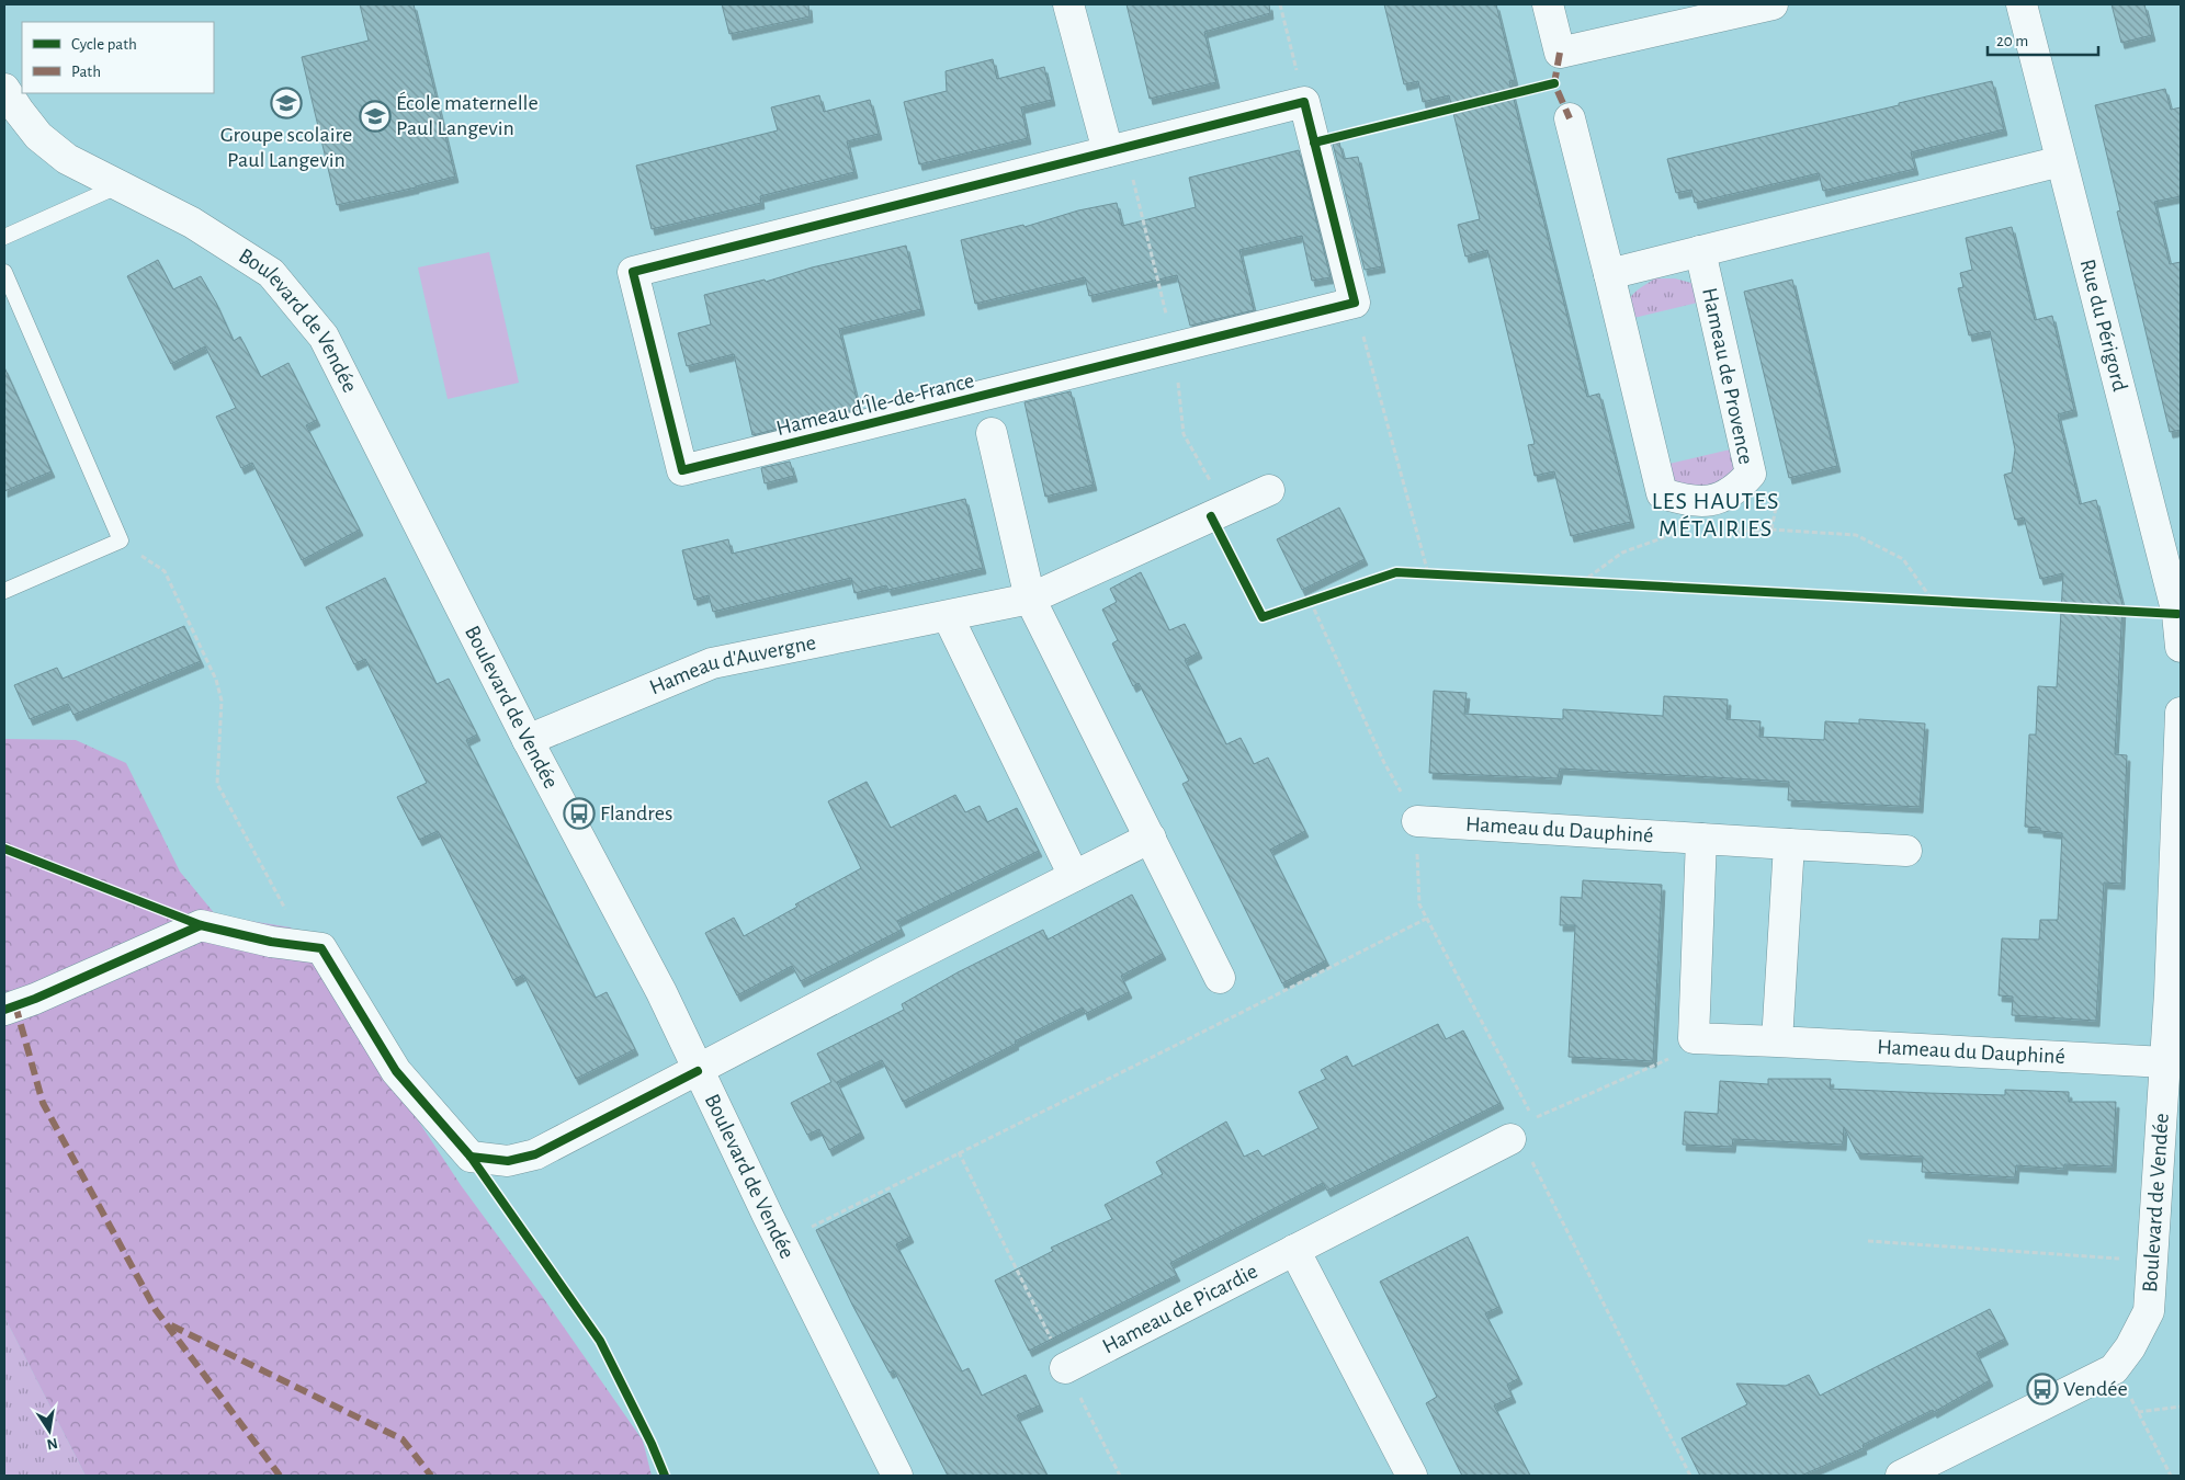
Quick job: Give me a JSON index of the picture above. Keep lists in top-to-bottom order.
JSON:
{
  "streets": {
    "street": [
      "Boulevard de Vendée",
      "Rue du Périgord",
      "Hameau de Provence",
      "Hameau d'Île-de-France",
      "Hameau d'Auvergne",
      "Hameau du Dauphiné",
      "Hameau de Picardie"
    ]
  },
  "crossings": [
    ["Boulevard de Vendée", "Hameau d'Auvergne"],
    ["Boulevard de Vendée", "Hameau du Dauphiné"]
  ],
  "districts": ["LES HAUTES MÉTAIRIES"],
  "places": {
    "school or university": ["Groupe scolaire Paul Langevin", "École maternelle Paul Langevin"],
    "bus stop": ["Flandres", "Vendée"]
  },
  "legend": ["Cycle path", "Path"],
  "scale_bar": "20 m",
  "north": "bottom"
}
